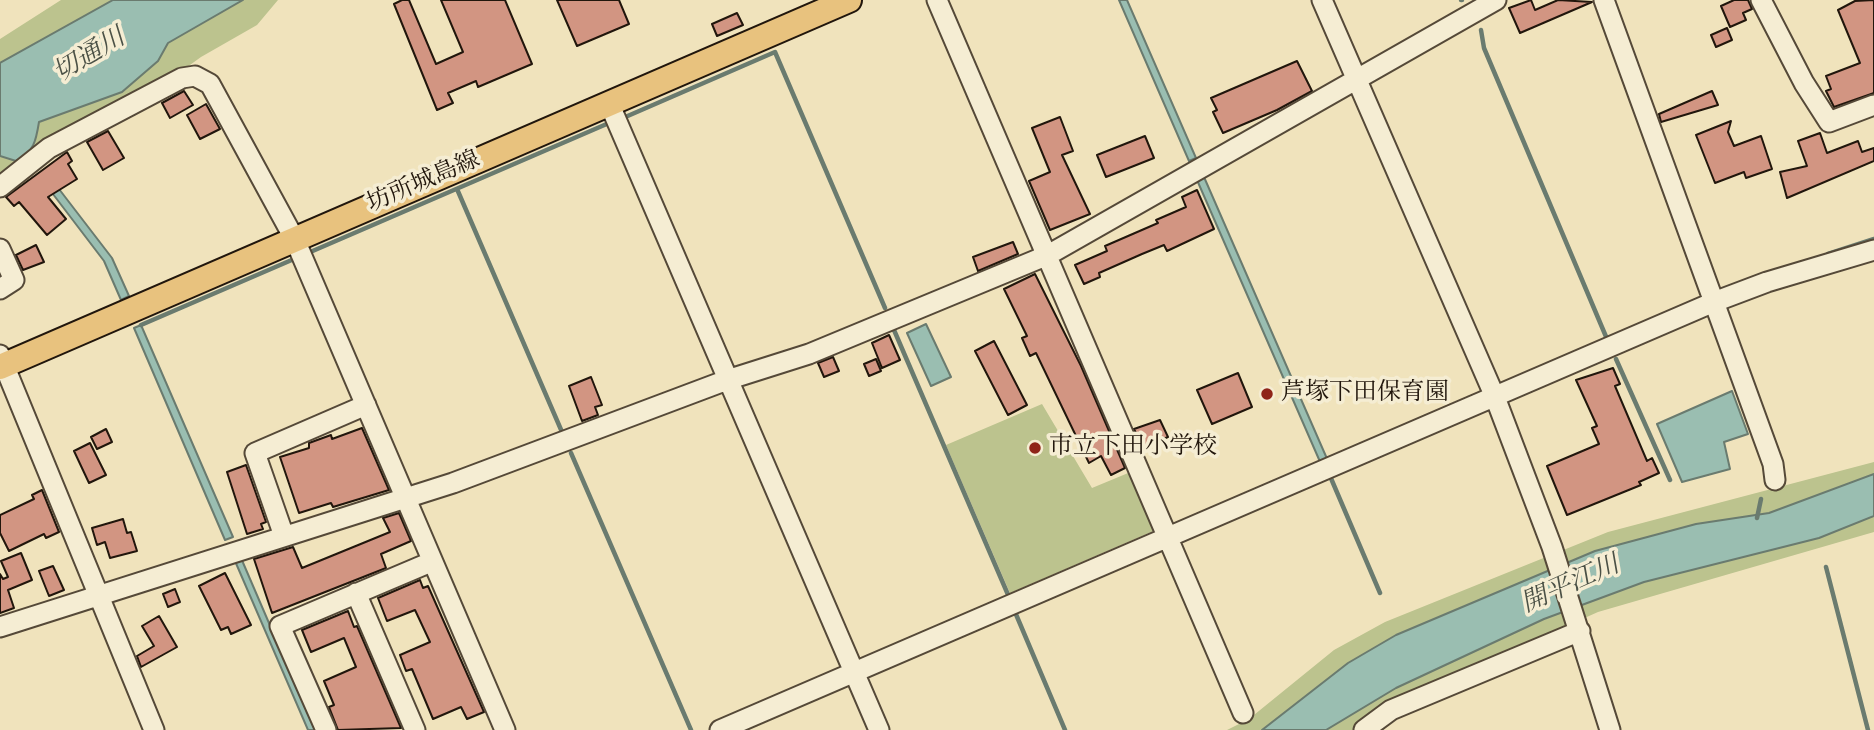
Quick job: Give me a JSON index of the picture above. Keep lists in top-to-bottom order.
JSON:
{
  "streets": {
    "main road": ["坊所城島線"]
  },
  "water": ["切通川", "開平江川"],
  "places": ["芦塚下田保育園", "市立下田小学校"]
}
